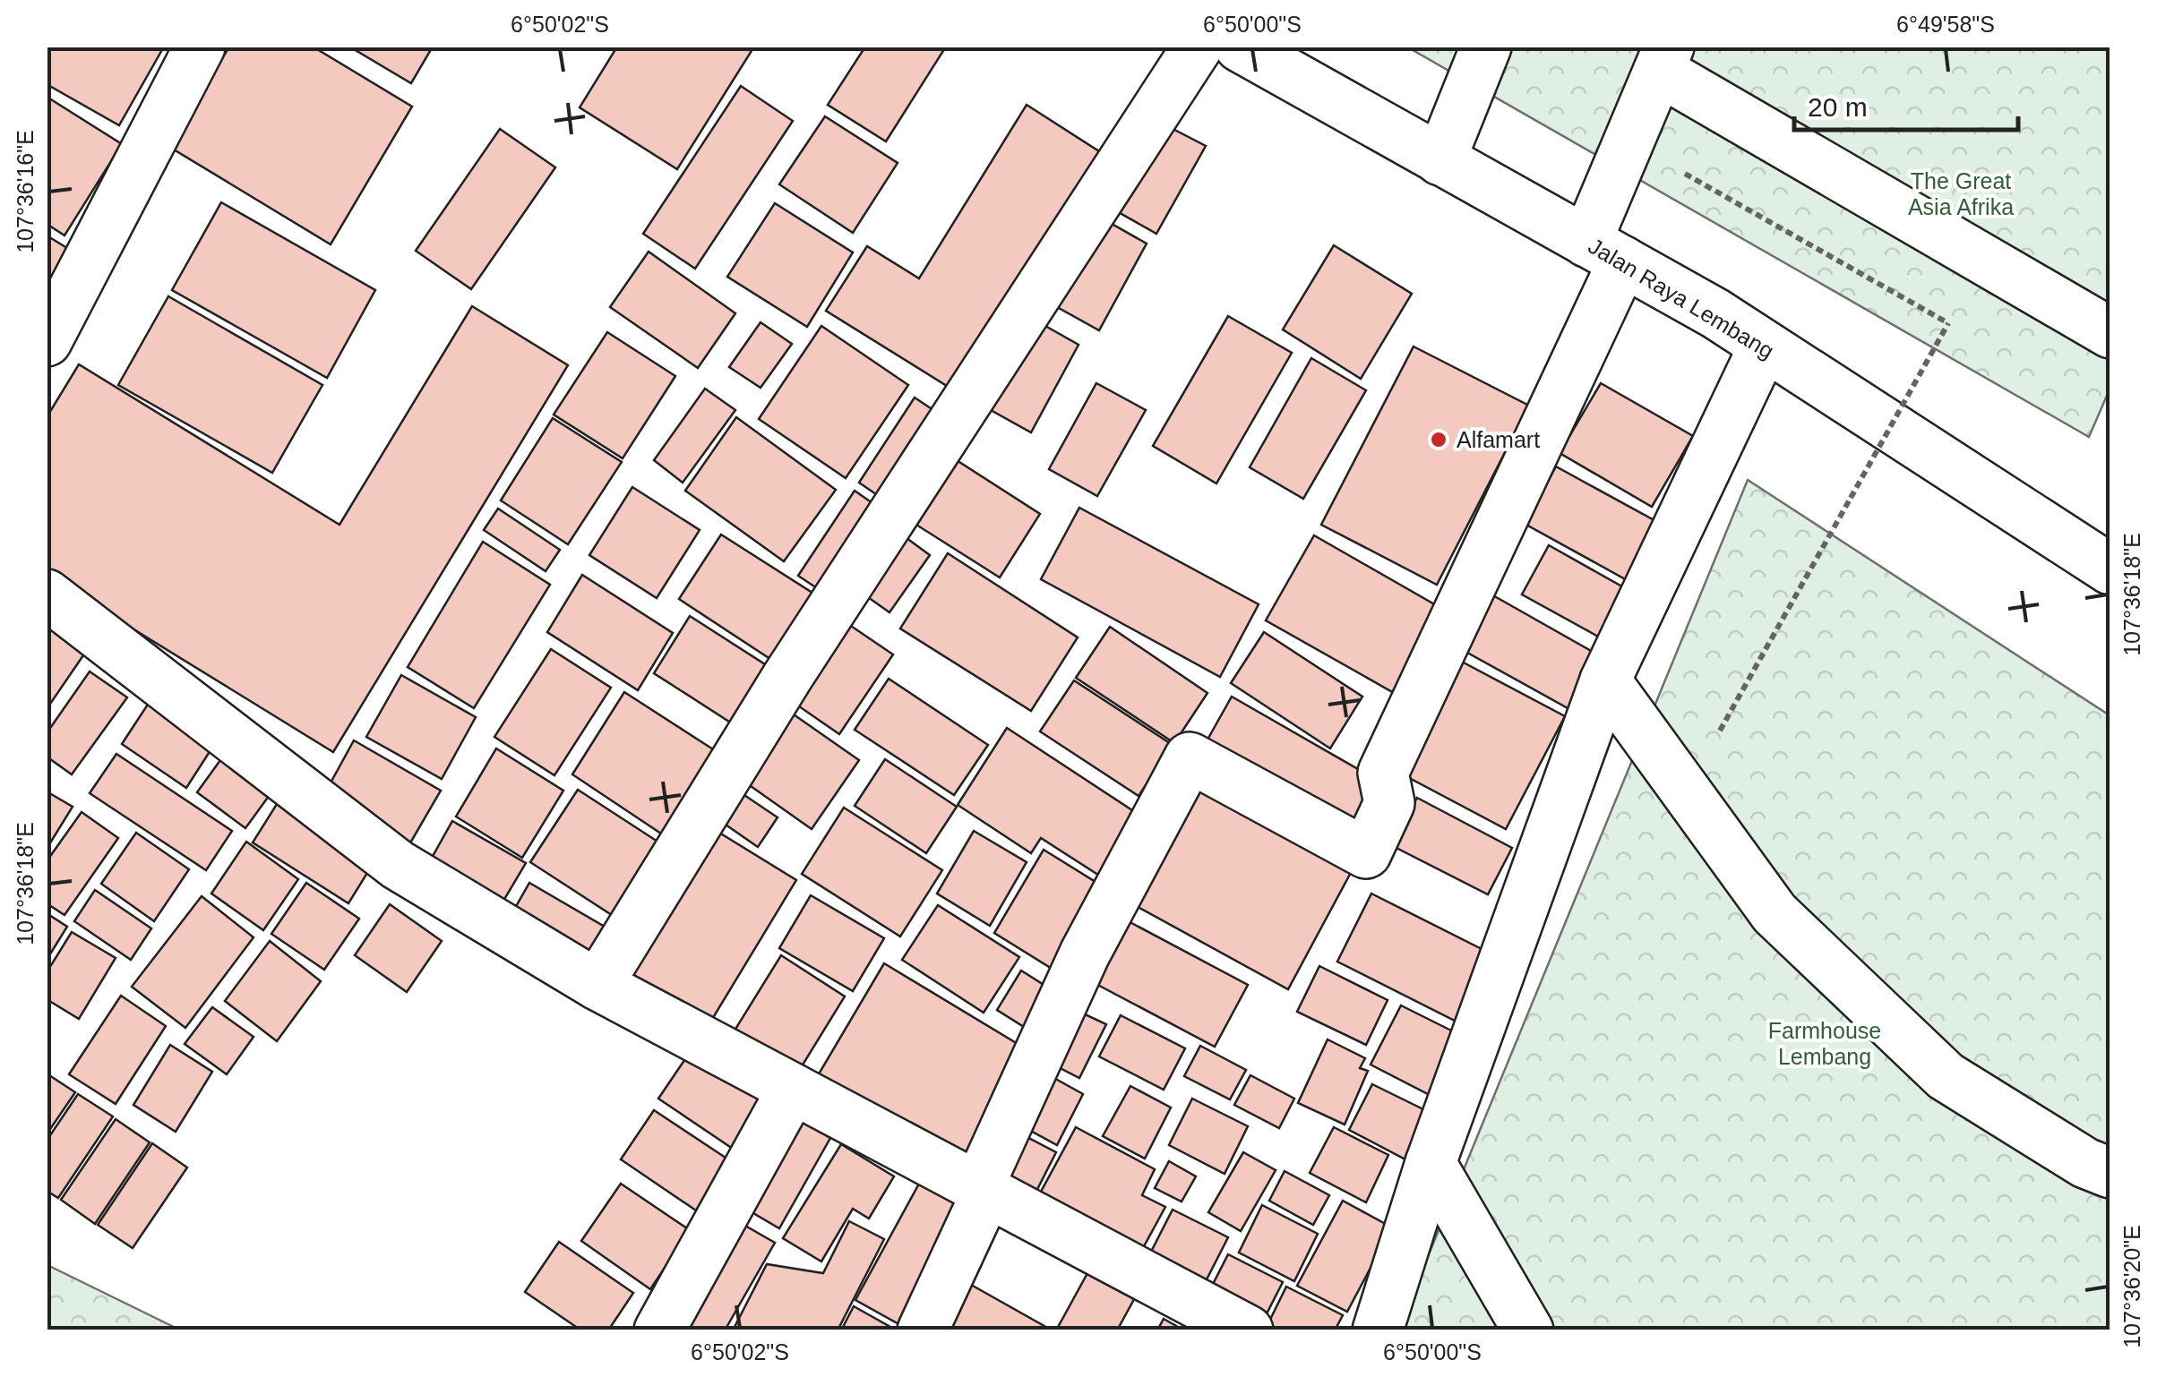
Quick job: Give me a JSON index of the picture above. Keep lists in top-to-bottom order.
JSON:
{
  "streets": {
    "street": ["Jalan Raya Lembang"]
  },
  "parks": ["The Great Asia Afrika", "Farmhouse Lembang"],
  "places": ["Alfamart"],
  "scale_bar": "20 m",
  "coordinates": [
    "6°50'02\"S",
    "6°50'00\"S",
    "6°49'58\"S",
    "107°36'16\"E",
    "107°36'18\"E",
    "107°36'20\"E"
  ]
}
